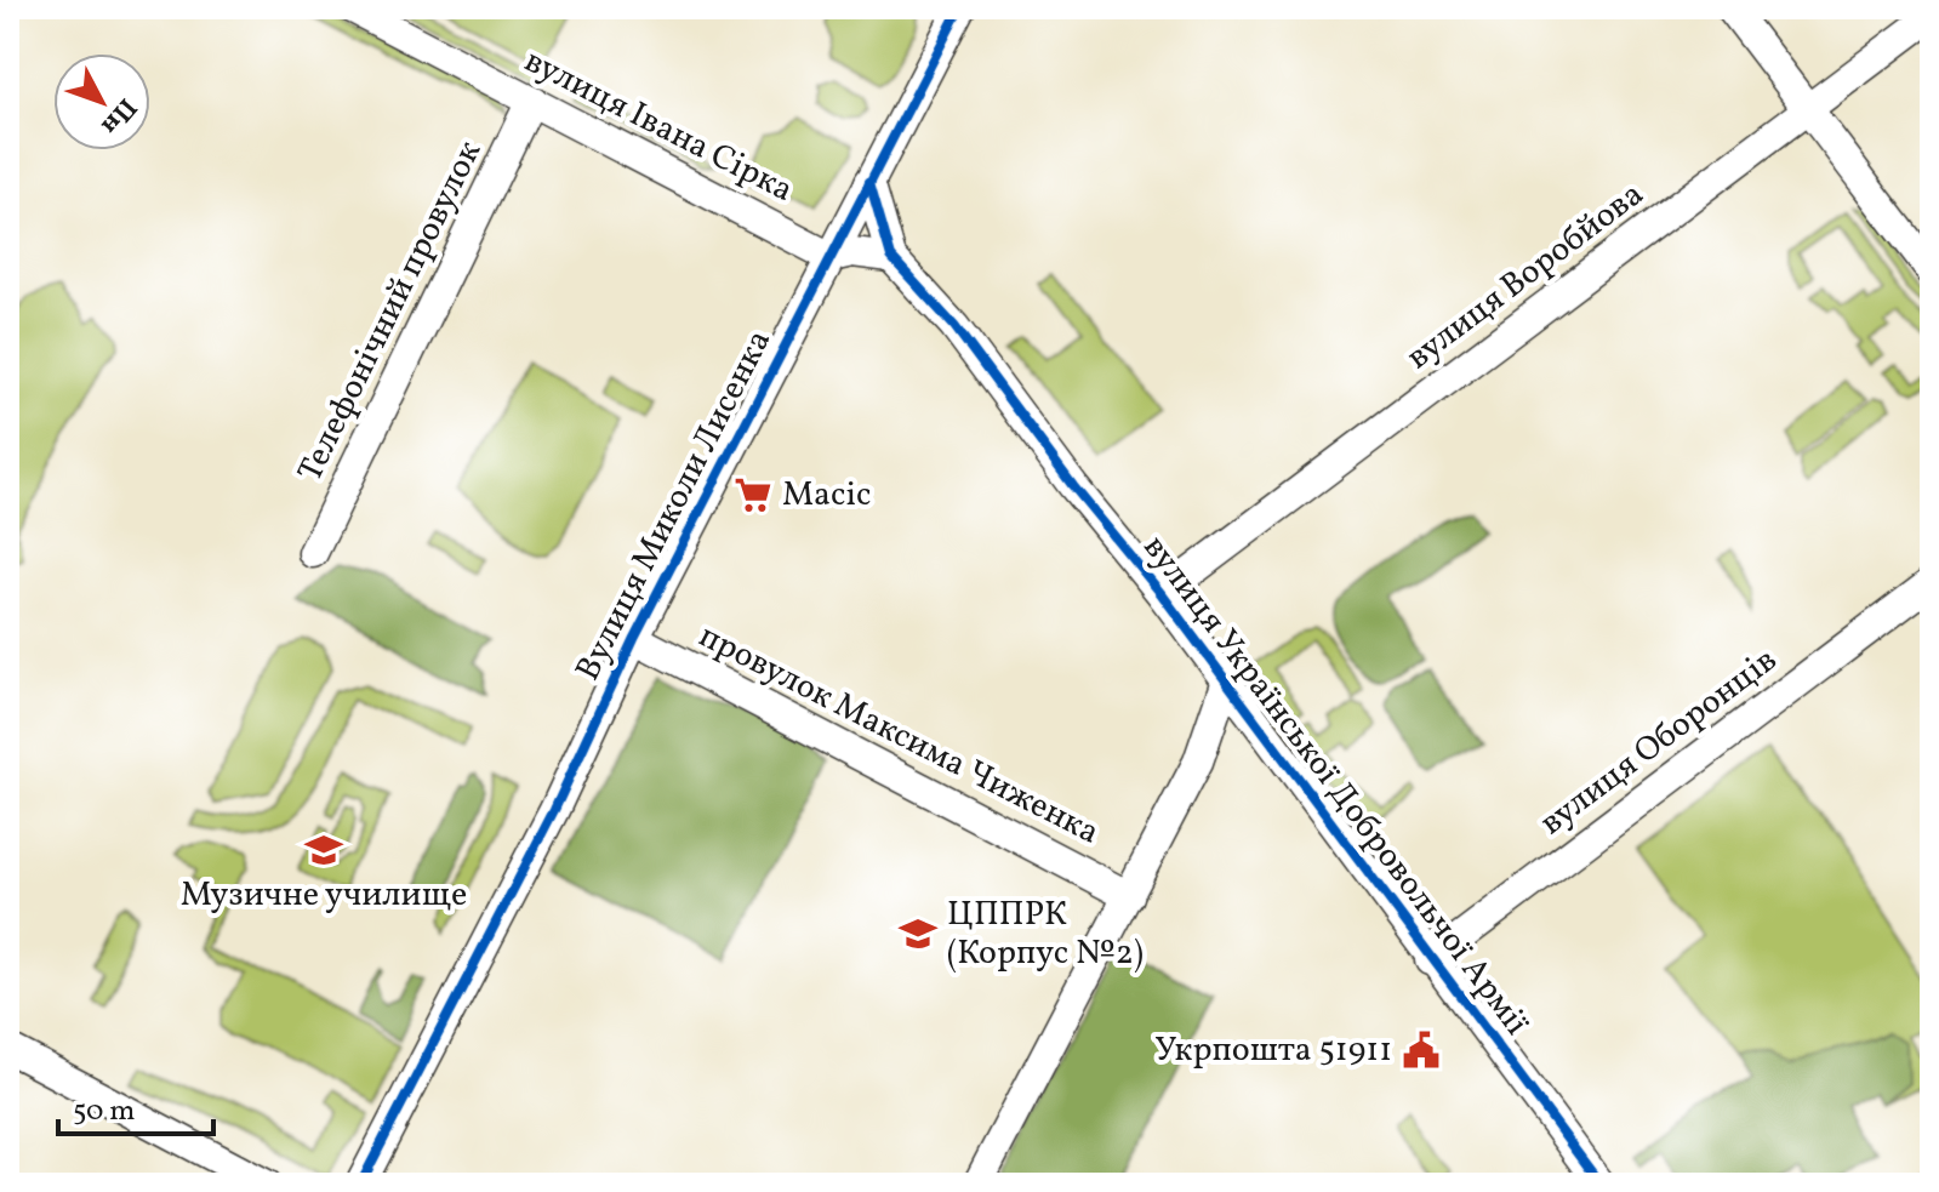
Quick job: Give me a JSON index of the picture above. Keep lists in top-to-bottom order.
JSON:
{
  "streets": {
    "street": [
      "вулиця Івана Сірка",
      "вулиця Воробйова",
      "Телефонічний провулок",
      "Вулиця Миколи Лисенка",
      "провулок Максима Чиженка",
      "вулиця Оборонців",
      "вулиця Української Добровольчої Армії"
    ]
  },
  "crossings": [
    ["вулиця Івана Сірка", "Телефонічний провулок"],
    ["вулиця Івана Сірка", "Вулиця Миколи Лисенка"],
    ["вулиця Воробйова", "вулиця Української Добровольчої Армії"],
    ["Вулиця Миколи Лисенка", "провулок Максима Чиженка"],
    ["Вулиця Миколи Лисенка", "вулиця Української Добровольчої Армії"],
    ["вулиця Оборонців", "вулиця Української Добровольчої Армії"]
  ],
  "places": {
    "supermarket": ["Macic"],
    "school or university": ["Музичне училище", "ЦППРК (Корпус №2)"],
    "public building": ["Укрпошта 51911"]
  },
  "scale_bar": "50 m",
  "north": "bottom right"
}
